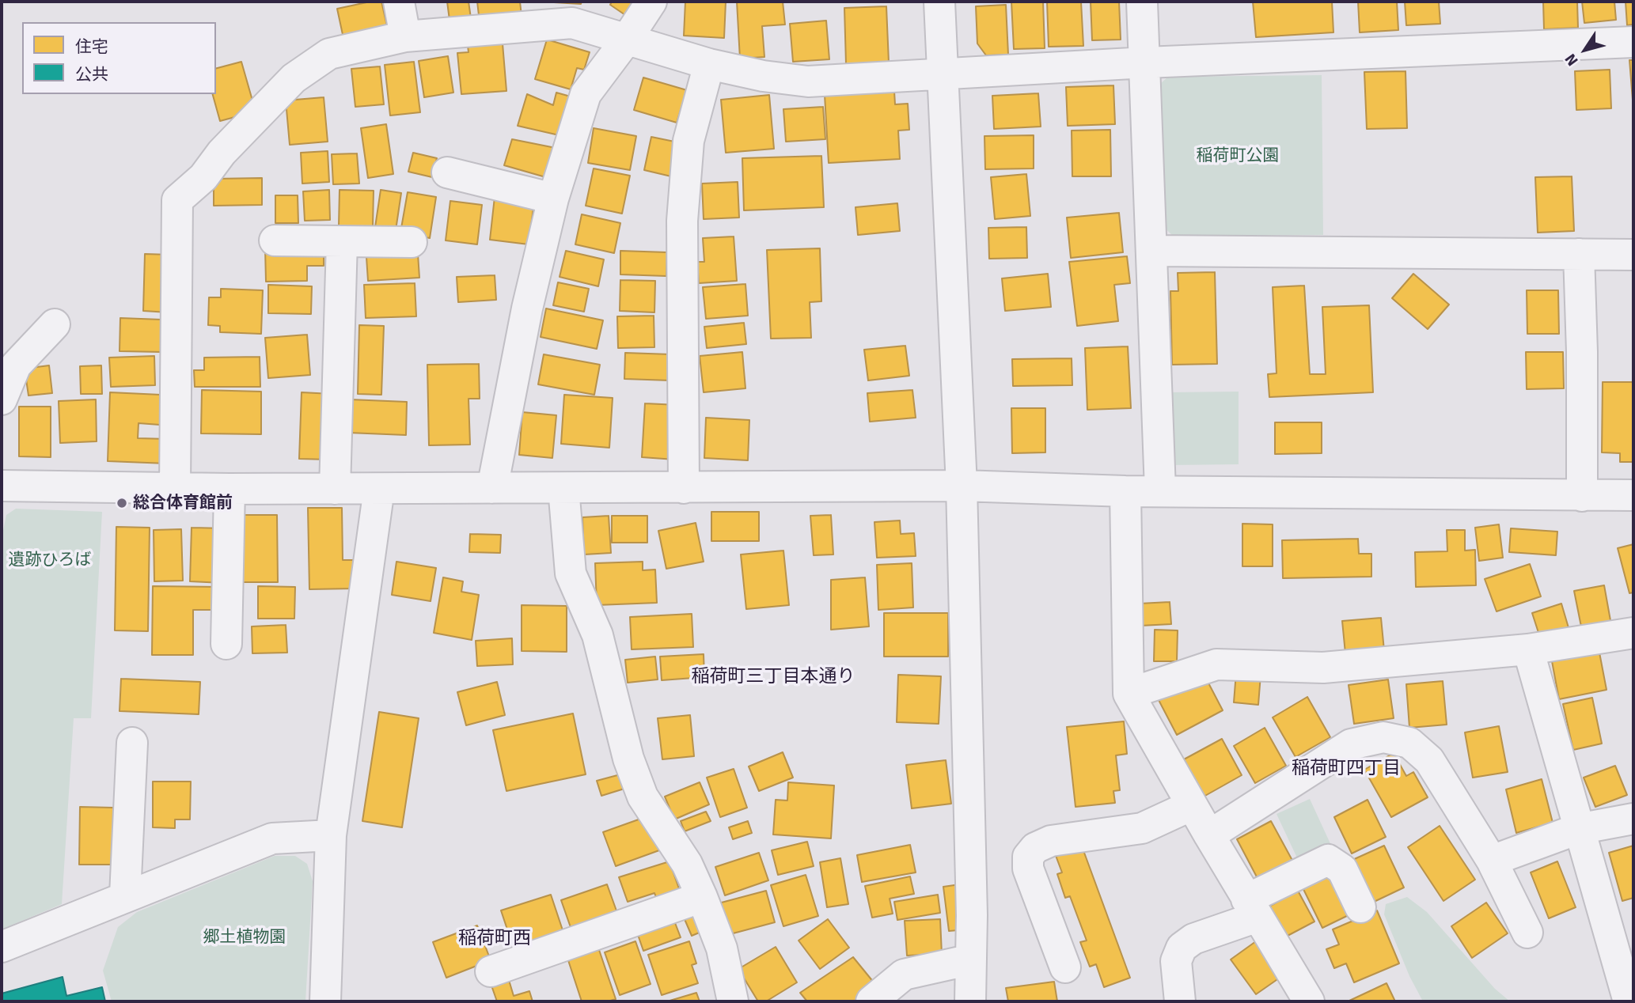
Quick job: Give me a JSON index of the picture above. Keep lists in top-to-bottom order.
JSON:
{
  "districts": ["稲荷町三丁目本通り", "稲荷町四丁目", "稲荷町西"],
  "parks": ["稲荷町公園", "遺跡ひろば", "郷土植物園"],
  "places": ["総合体育館前"],
  "legend": ["住宅", "公共"],
  "north": "bottom left"
}
